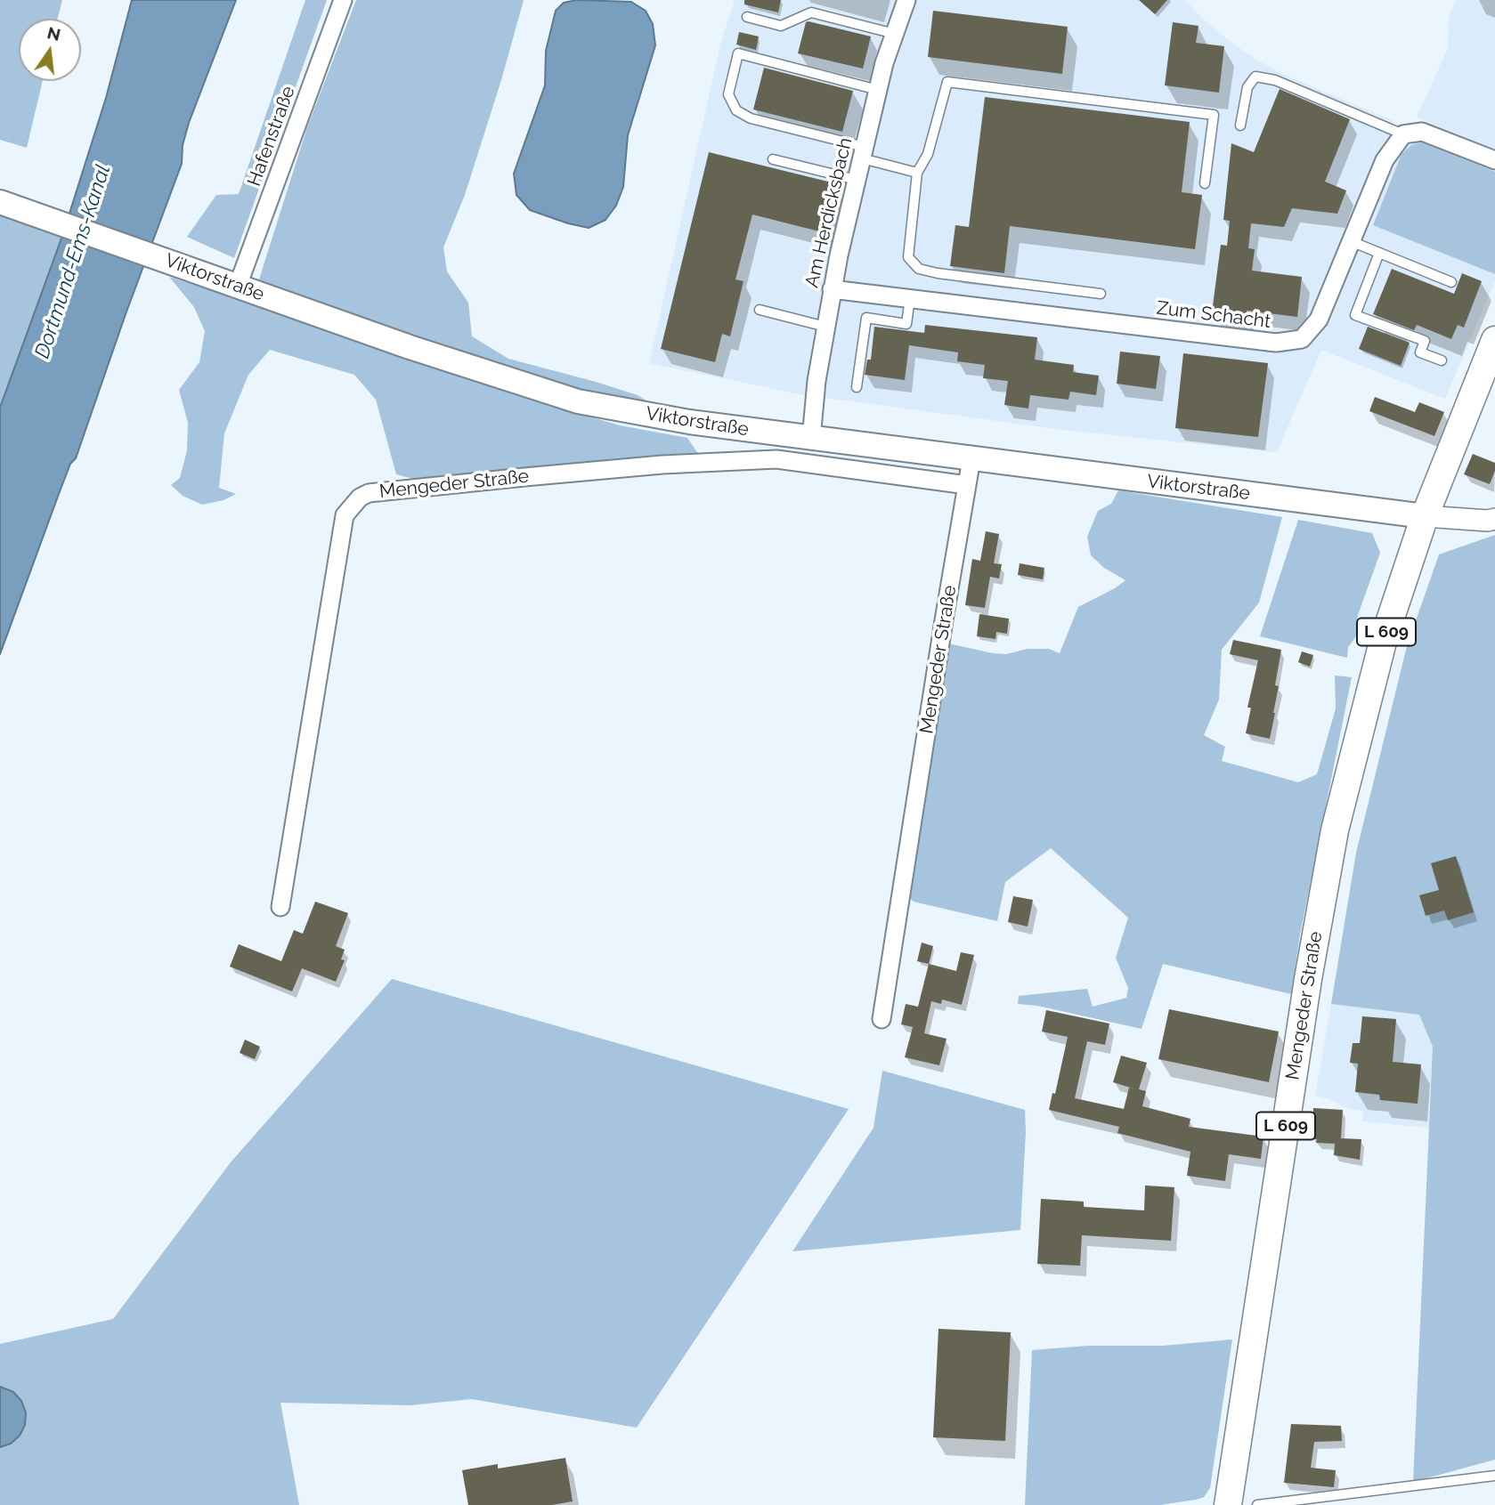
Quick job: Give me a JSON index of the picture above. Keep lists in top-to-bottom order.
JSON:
{
  "streets": {
    "main road": ["Viktorstraße", "Mengeder Straße", "L 609"],
    "street": ["Hafenstraße", "Am Herdicksbach", "Zum Schacht"]
  },
  "crossings": [
    ["Hafenstraße", "Viktorstraße"],
    ["Am Herdicksbach", "Viktorstraße"],
    ["Am Herdicksbach", "Zum Schacht"],
    ["Viktorstraße", "Mengeder Straße"],
    ["Viktorstraße", "L 609"],
    ["Mengeder Straße", "L 609"]
  ],
  "water": ["Dortmund-Ems-Kanal"],
  "north": "top"
}
